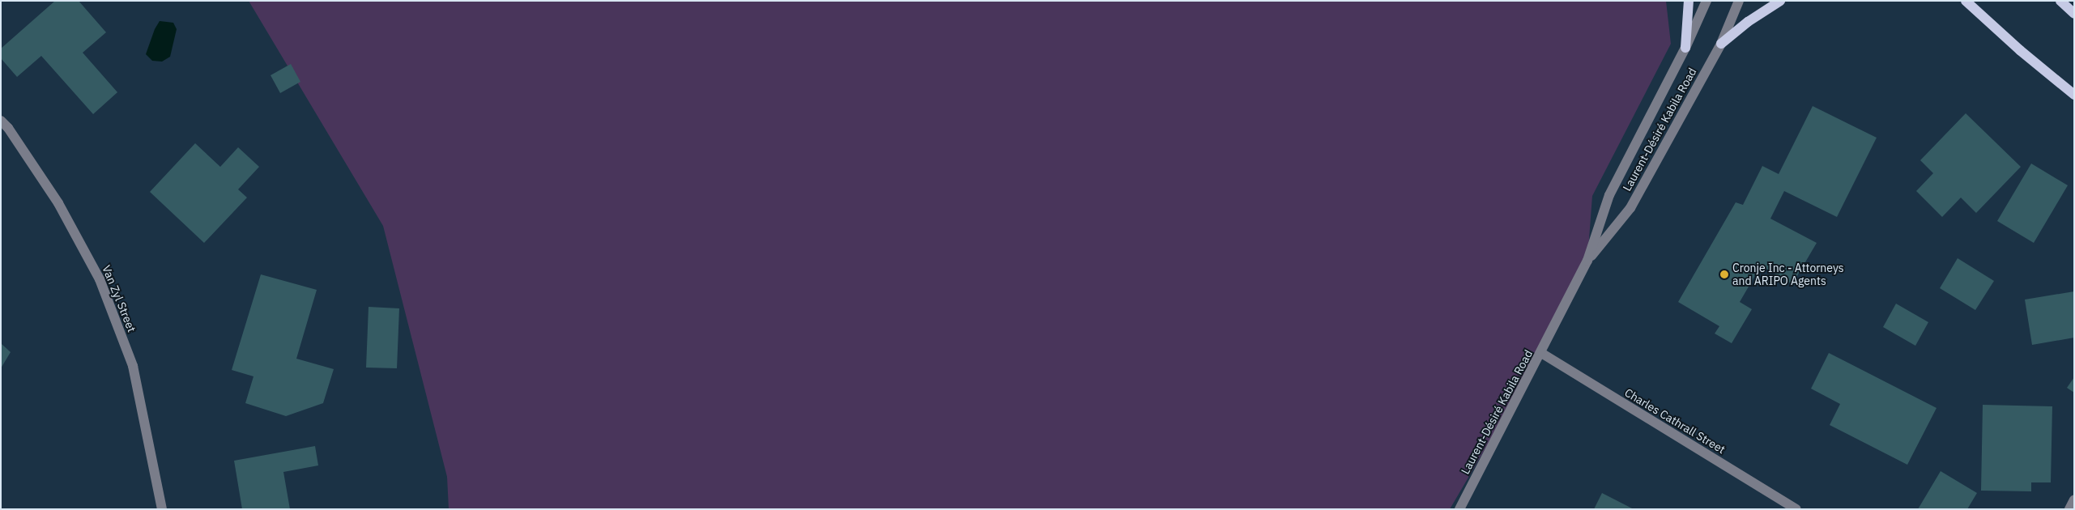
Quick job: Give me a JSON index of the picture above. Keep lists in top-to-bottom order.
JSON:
{
  "streets": {
    "street": ["Laurent-Désiré Kabila Road", "Van Zyl Street", "Charles Cathrall Street"]
  },
  "crossings": [
    ["Laurent-Désiré Kabila Road", "Charles Cathrall Street"]
  ],
  "places": ["Cronje Inc - Attorneys and ARIPO Agents"]
}
